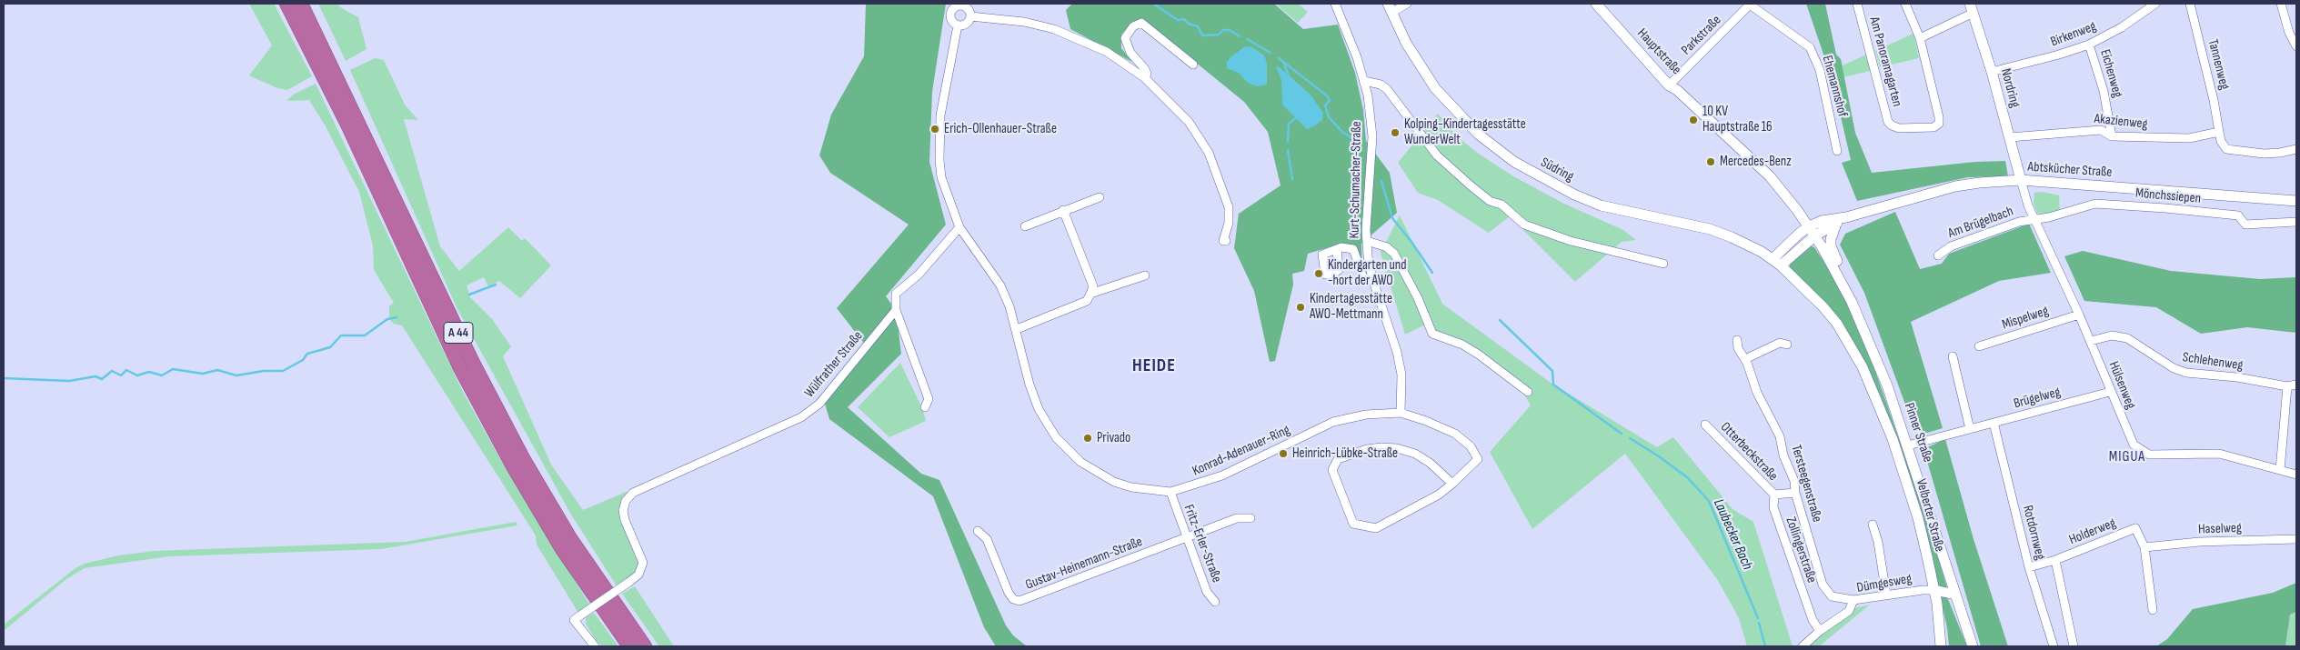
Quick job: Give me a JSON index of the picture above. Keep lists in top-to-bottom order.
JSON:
{
  "streets": {
    "highway": ["A 44"],
    "street": [
      "Birkenweg",
      "Parkstraße",
      "Hauptstraße",
      "Am Panoramagarten",
      "Tannenweg",
      "Eichenweg",
      "Ehemannshof",
      "Nordring",
      "Akazienweg",
      "Südring",
      "Abtskücher Straße",
      "Kurt-Schumacher-Straße",
      "Mönchssiepen",
      "Am Brügelbach",
      "Mispelweg",
      "Schlehenweg",
      "Wülfrather Straße",
      "Hülsenweg",
      "Brügelweg",
      "Pinner Straße",
      "Konrad-Adenauer-Ring",
      "Otterbeckstraße",
      "Tersteegenstraße",
      "Velberter Straße",
      "Haselweg",
      "Holderweg",
      "Rotdornweg",
      "Fritz-Erler-Straße",
      "Zollingerstraße",
      "Gustav-Heinemann-Straße",
      "Dümgesweg"
    ]
  },
  "crossings": [
    ["Birkenweg", "Eichenweg"],
    ["Birkenweg", "Nordring"],
    ["Parkstraße", "Hauptstraße"],
    ["Parkstraße", "Ehemannshof"],
    ["Hauptstraße", "Abtskücher Straße"],
    ["Hauptstraße", "Pinner Straße"],
    ["Tannenweg", "Akazienweg"],
    ["Eichenweg", "Akazienweg"],
    ["Nordring", "Akazienweg"],
    ["Nordring", "Abtskücher Straße"],
    ["Nordring", "Hülsenweg"],
    ["Südring", "Abtskücher Straße"],
    ["Südring", "Velberter Straße"],
    ["Abtskücher Straße", "Hülsenweg"],
    ["Abtskücher Straße", "Pinner Straße"],
    ["Abtskücher Straße", "Velberter Straße"],
    ["Kurt-Schumacher-Straße", "Konrad-Adenauer-Ring"],
    ["Mönchssiepen", "Am Brügelbach"],
    ["Mönchssiepen", "Hülsenweg"],
    ["Am Brügelbach", "Hülsenweg"],
    ["Mispelweg", "Hülsenweg"],
    ["Schlehenweg", "Hülsenweg"],
    ["Wülfrather Straße", "Konrad-Adenauer-Ring"],
    ["Hülsenweg", "Brügelweg"],
    ["Brügelweg", "Pinner Straße"],
    ["Brügelweg", "Rotdornweg"],
    ["Konrad-Adenauer-Ring", "Fritz-Erler-Straße"],
    ["Otterbeckstraße", "Zollingerstraße"],
    ["Tersteegenstraße", "Dümgesweg"],
    ["Velberter Straße", "Dümgesweg"],
    ["Haselweg", "Holderweg"],
    ["Holderweg", "Rotdornweg"],
    ["Fritz-Erler-Straße", "Gustav-Heinemann-Straße"],
    ["Zollingerstraße", "Dümgesweg"]
  ],
  "districts": ["HEIDE", "MIGUA"],
  "water": ["Laubecker Bach"],
  "places": [
    "10 KV Hauptstraße 16",
    "Erich-Ollenhauer-Straße",
    "Kolping-Kindertagesstätte WunderWelt",
    "Mercedes-Benz",
    "Kindergarten und -hort der AWO",
    "Kindertagesstätte AWO-Mettmann",
    "Privado",
    "Heinrich-Lübke-Straße"
  ]
}
